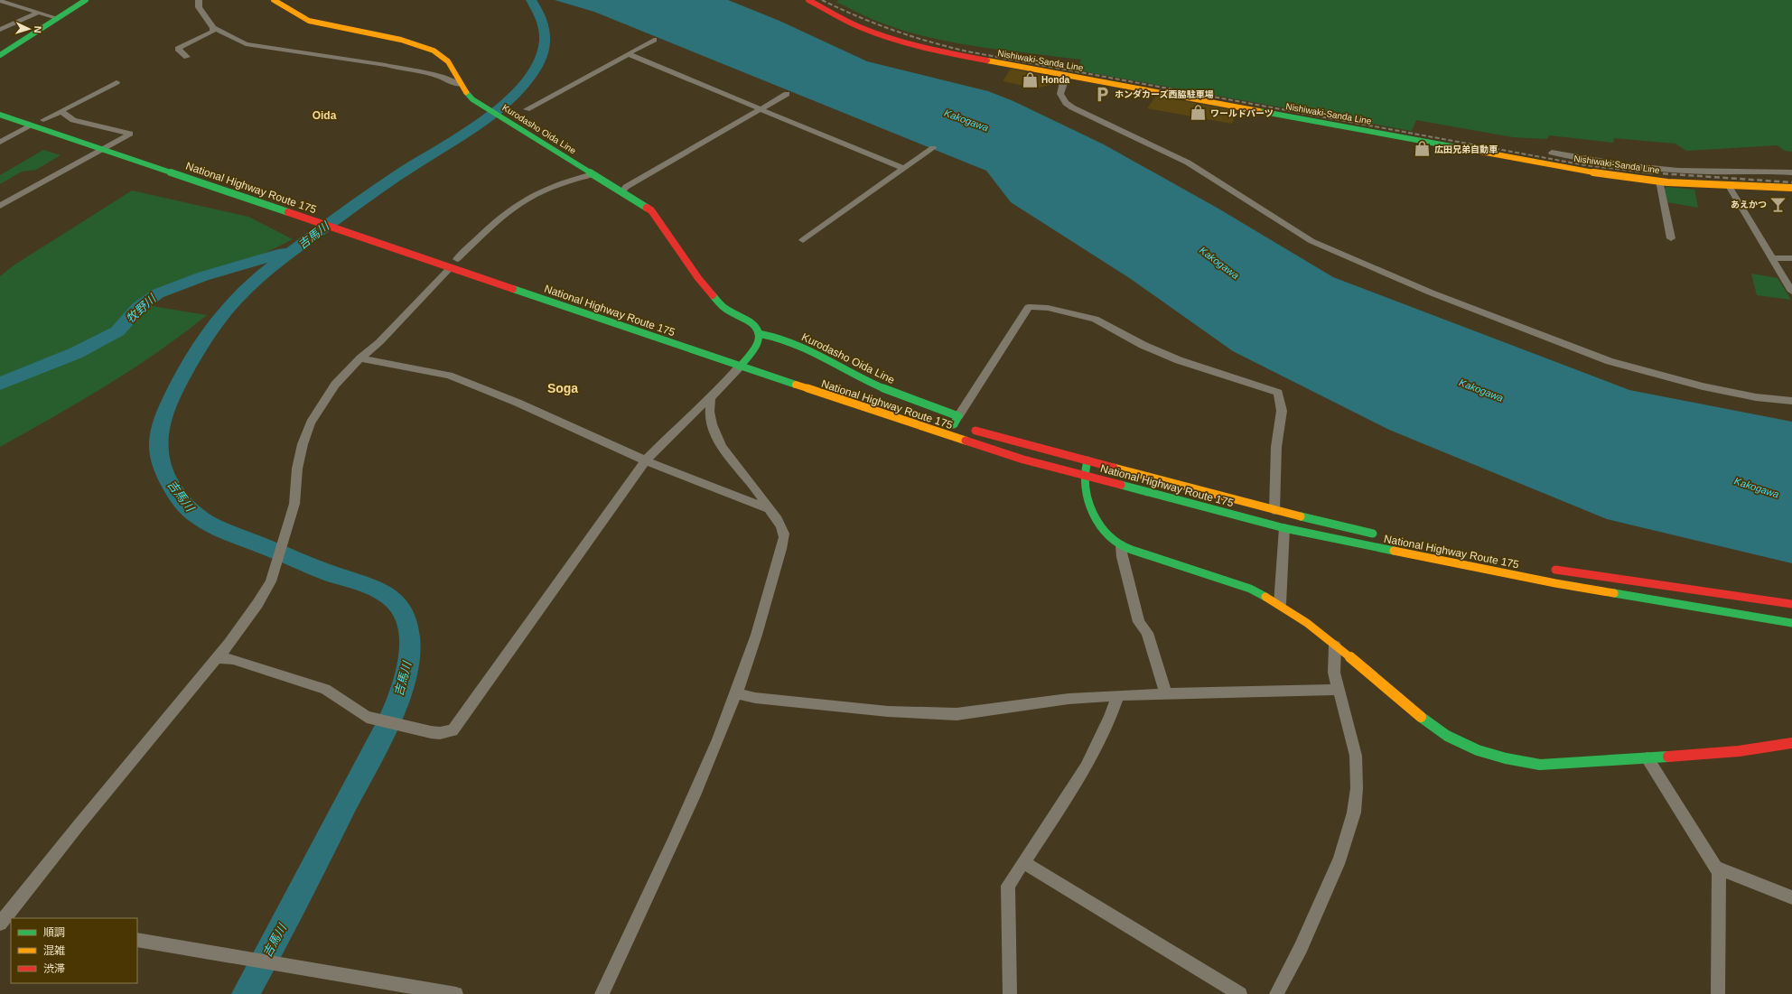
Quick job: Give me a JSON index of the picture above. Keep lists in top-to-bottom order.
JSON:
{
  "streets": {
    "main road": ["Nishiwaki-Sanda Line", "Kurodasho Oida Line", "National Highway Route 175"]
  },
  "crossings": [
    ["Kurodasho Oida Line", "National Highway Route 175"]
  ],
  "districts": ["Oida", "Soga"],
  "water": ["Kakogawa", "吉馬川", "牧野川"],
  "places": {
    "shop": ["Honda", "ワールドパーツ", "広田兄弟自動車"],
    "parking": ["ホンダカーズ西脇駐車場"],
    "bar": ["あえかつ"]
  },
  "legend": ["順調", "混雑", "渋滞"],
  "north": "right"
}
